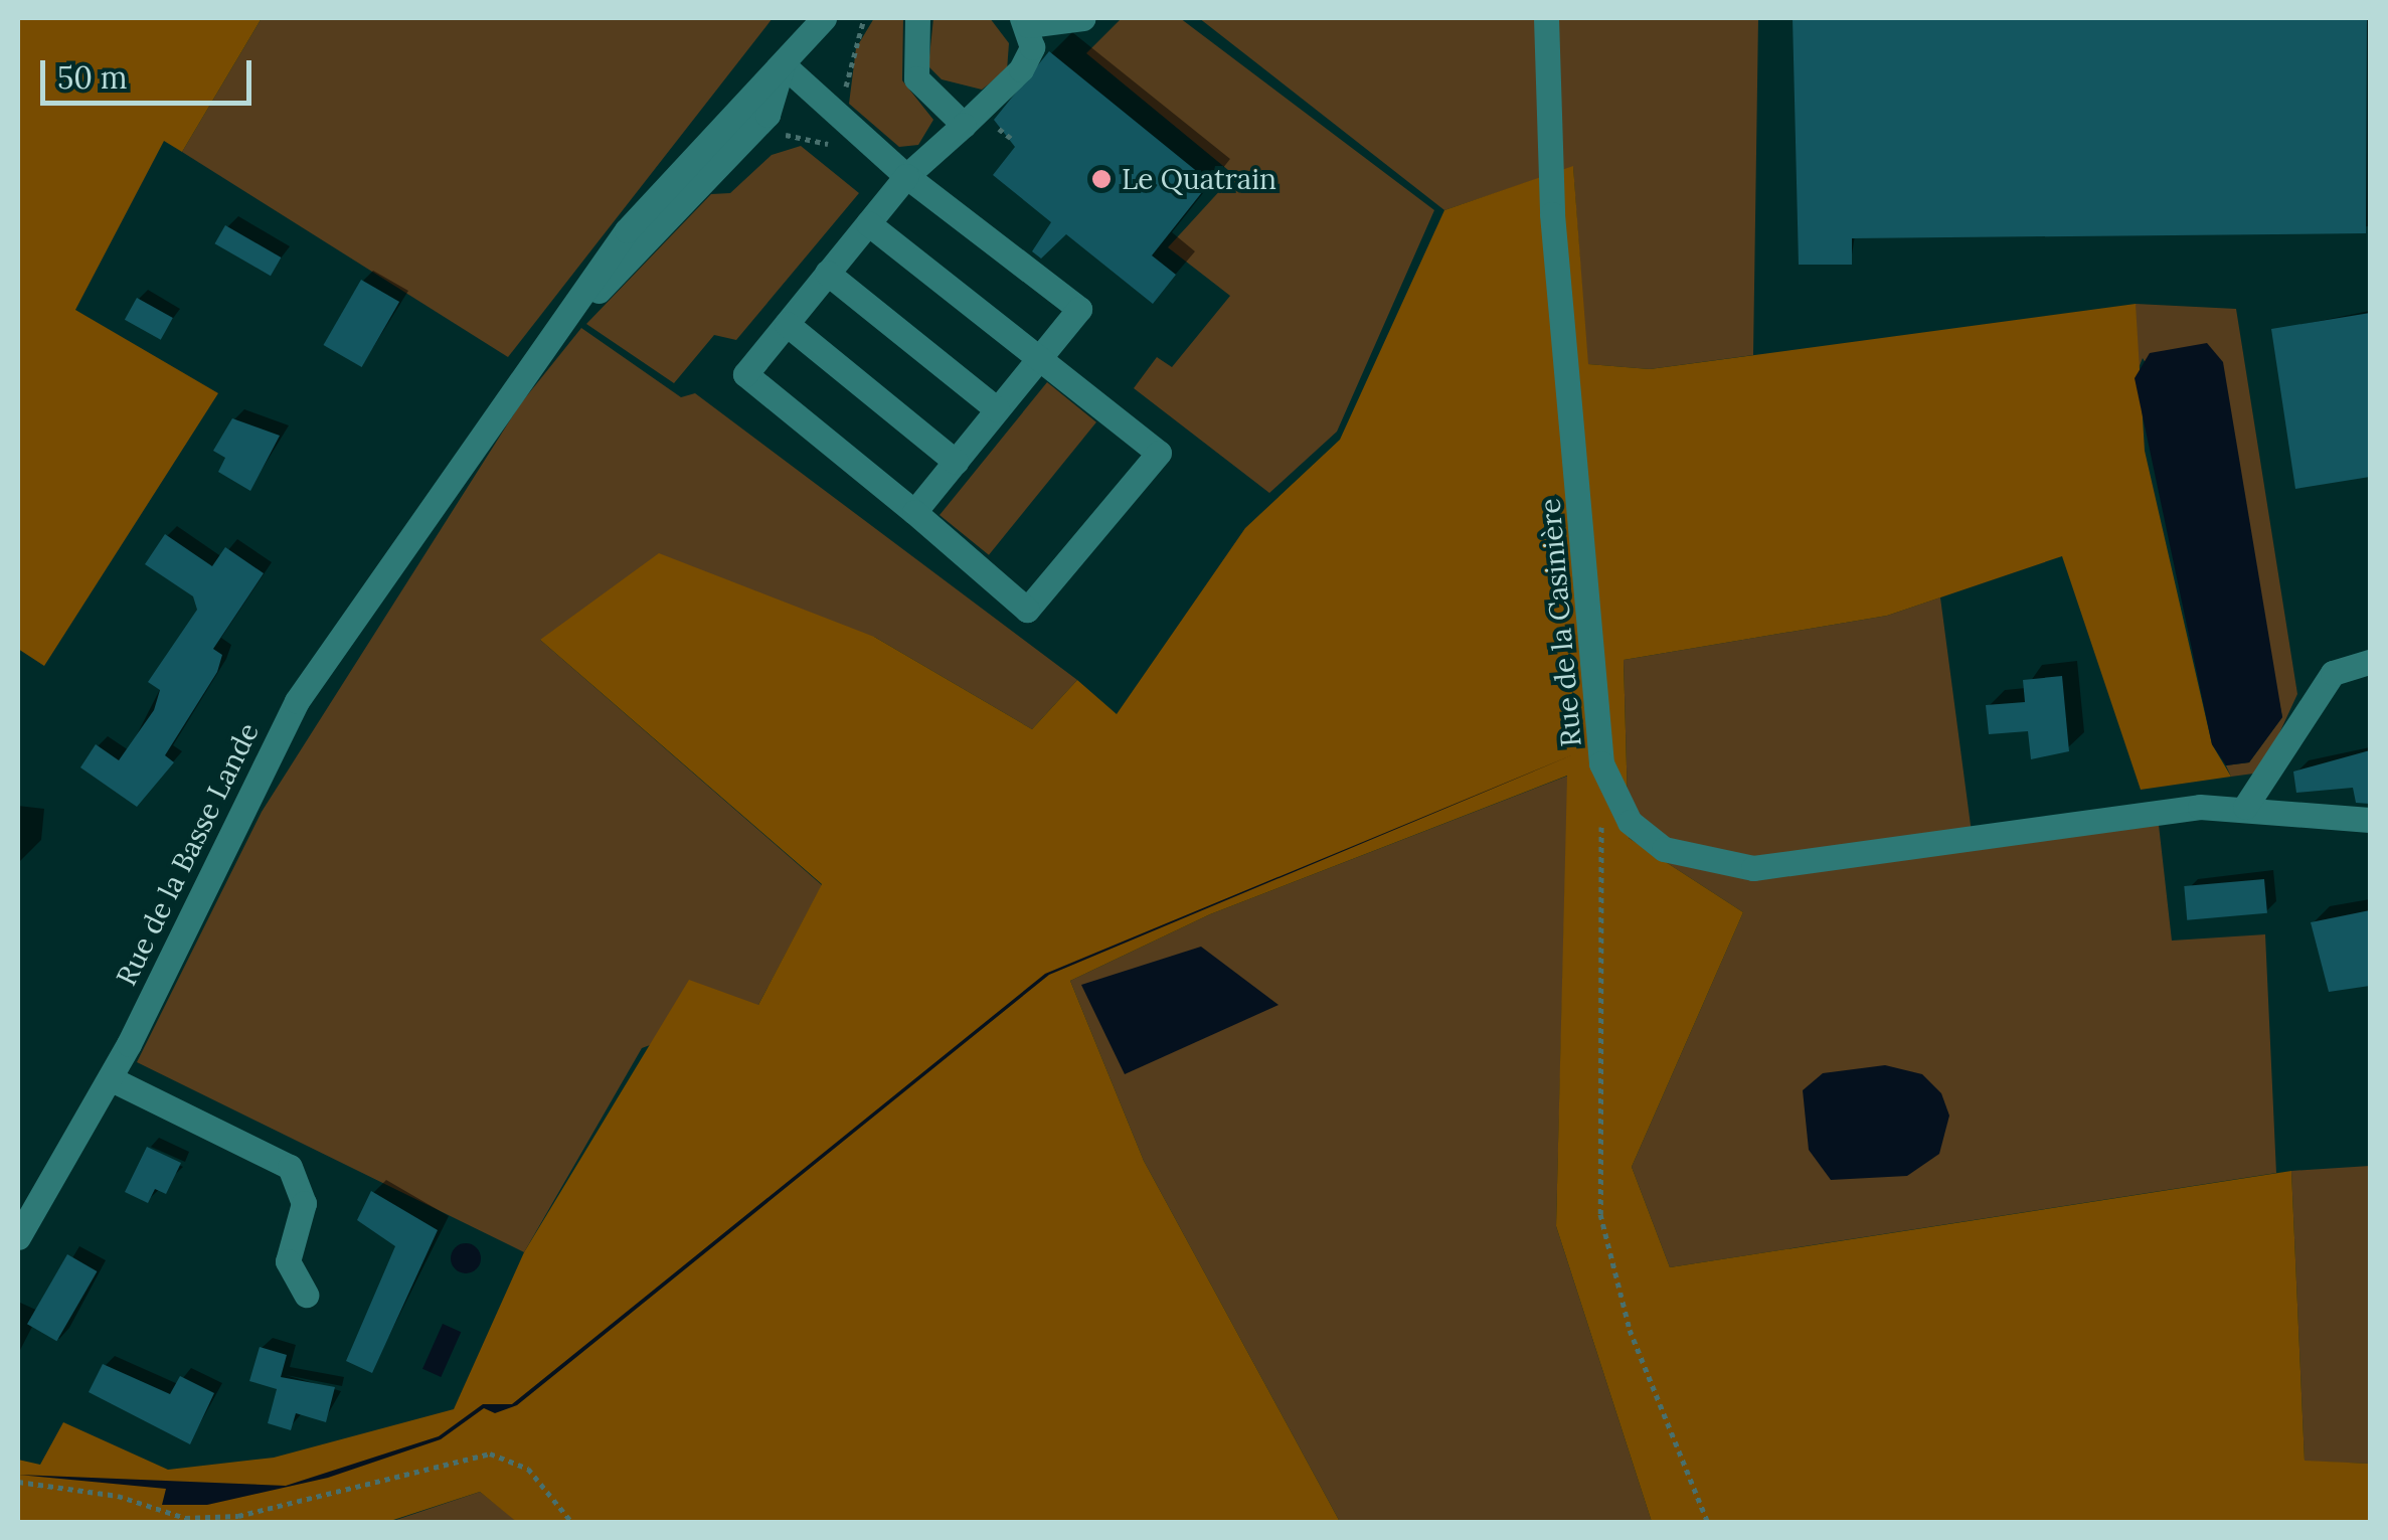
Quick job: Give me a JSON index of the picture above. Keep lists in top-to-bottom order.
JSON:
{
  "streets": {
    "street": ["Rue de la Casinière", "Rue de la Basse Lande"]
  },
  "places": ["Le Quatrain"],
  "scale_bar": "50 m"
}
